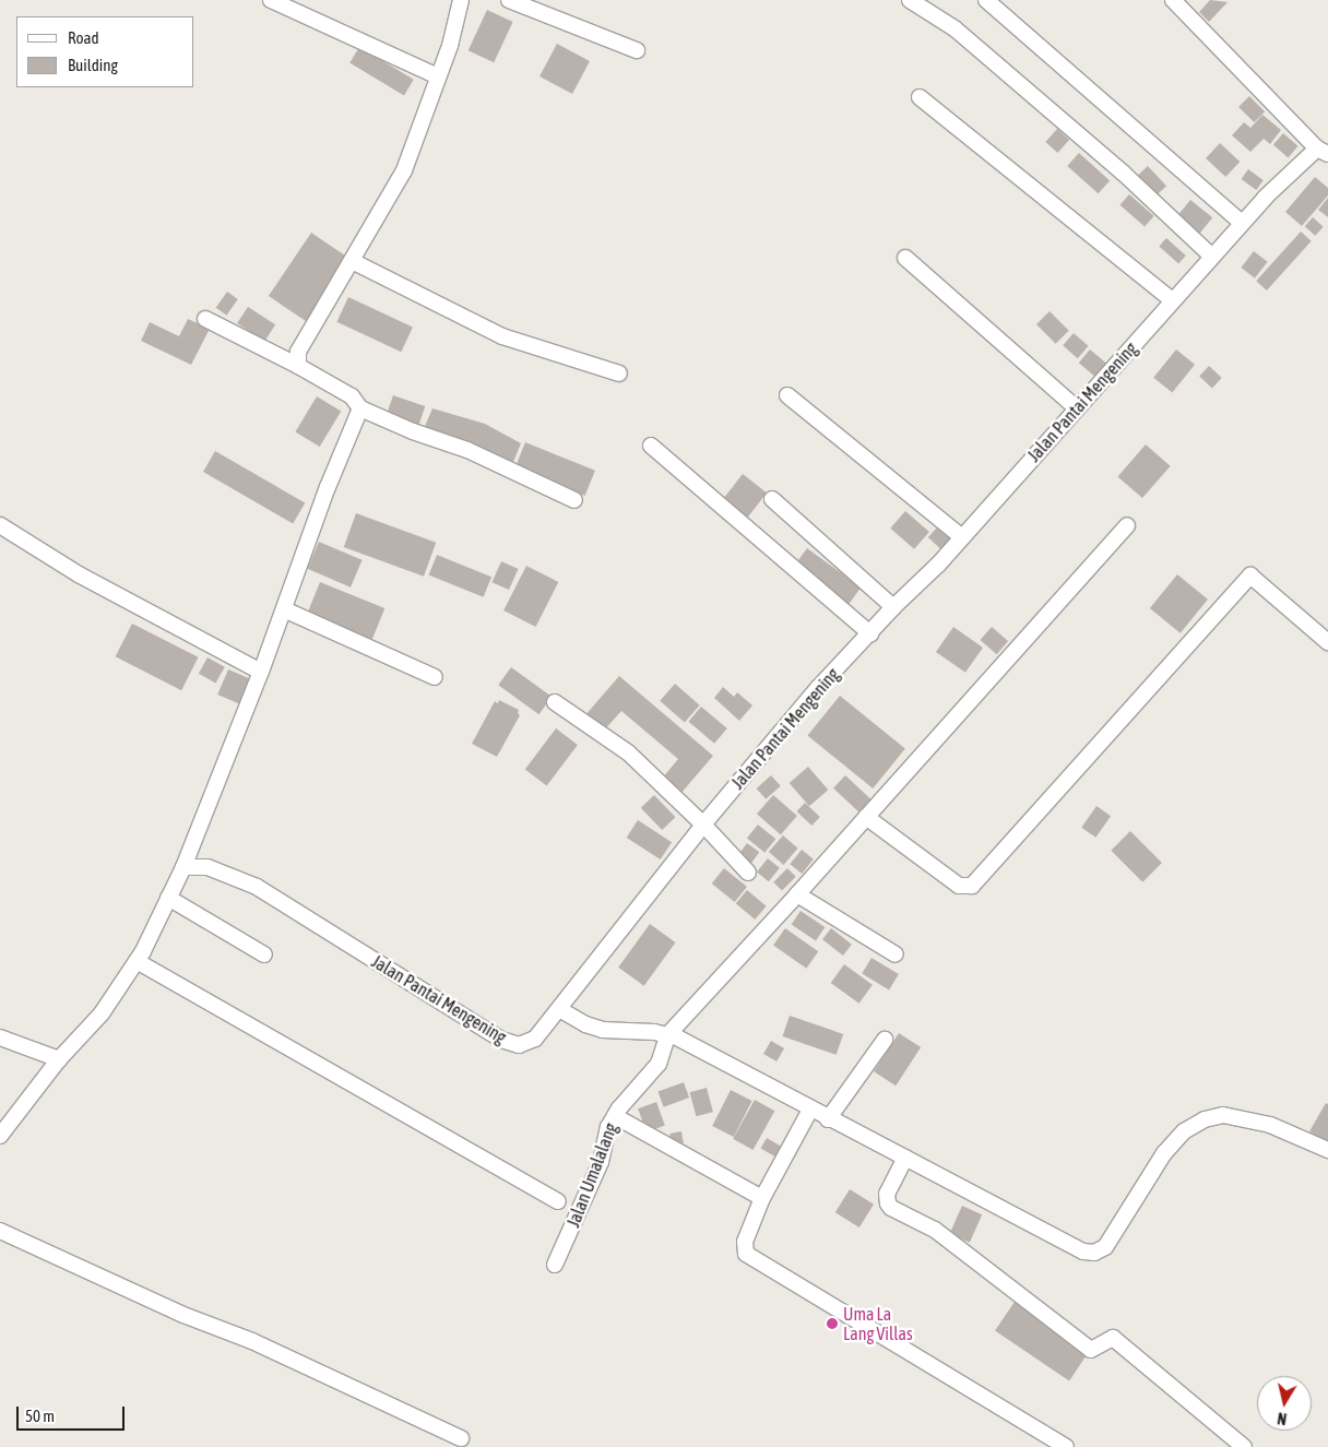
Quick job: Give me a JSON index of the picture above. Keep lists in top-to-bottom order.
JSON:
{
  "streets": {
    "street": ["Jalan Pantai Mengening", "Jalan Umalalang"]
  },
  "places": ["Uma La Lang Villas"],
  "legend": ["Road", "Building"],
  "scale_bar": "50 m",
  "north": "bottom"
}
